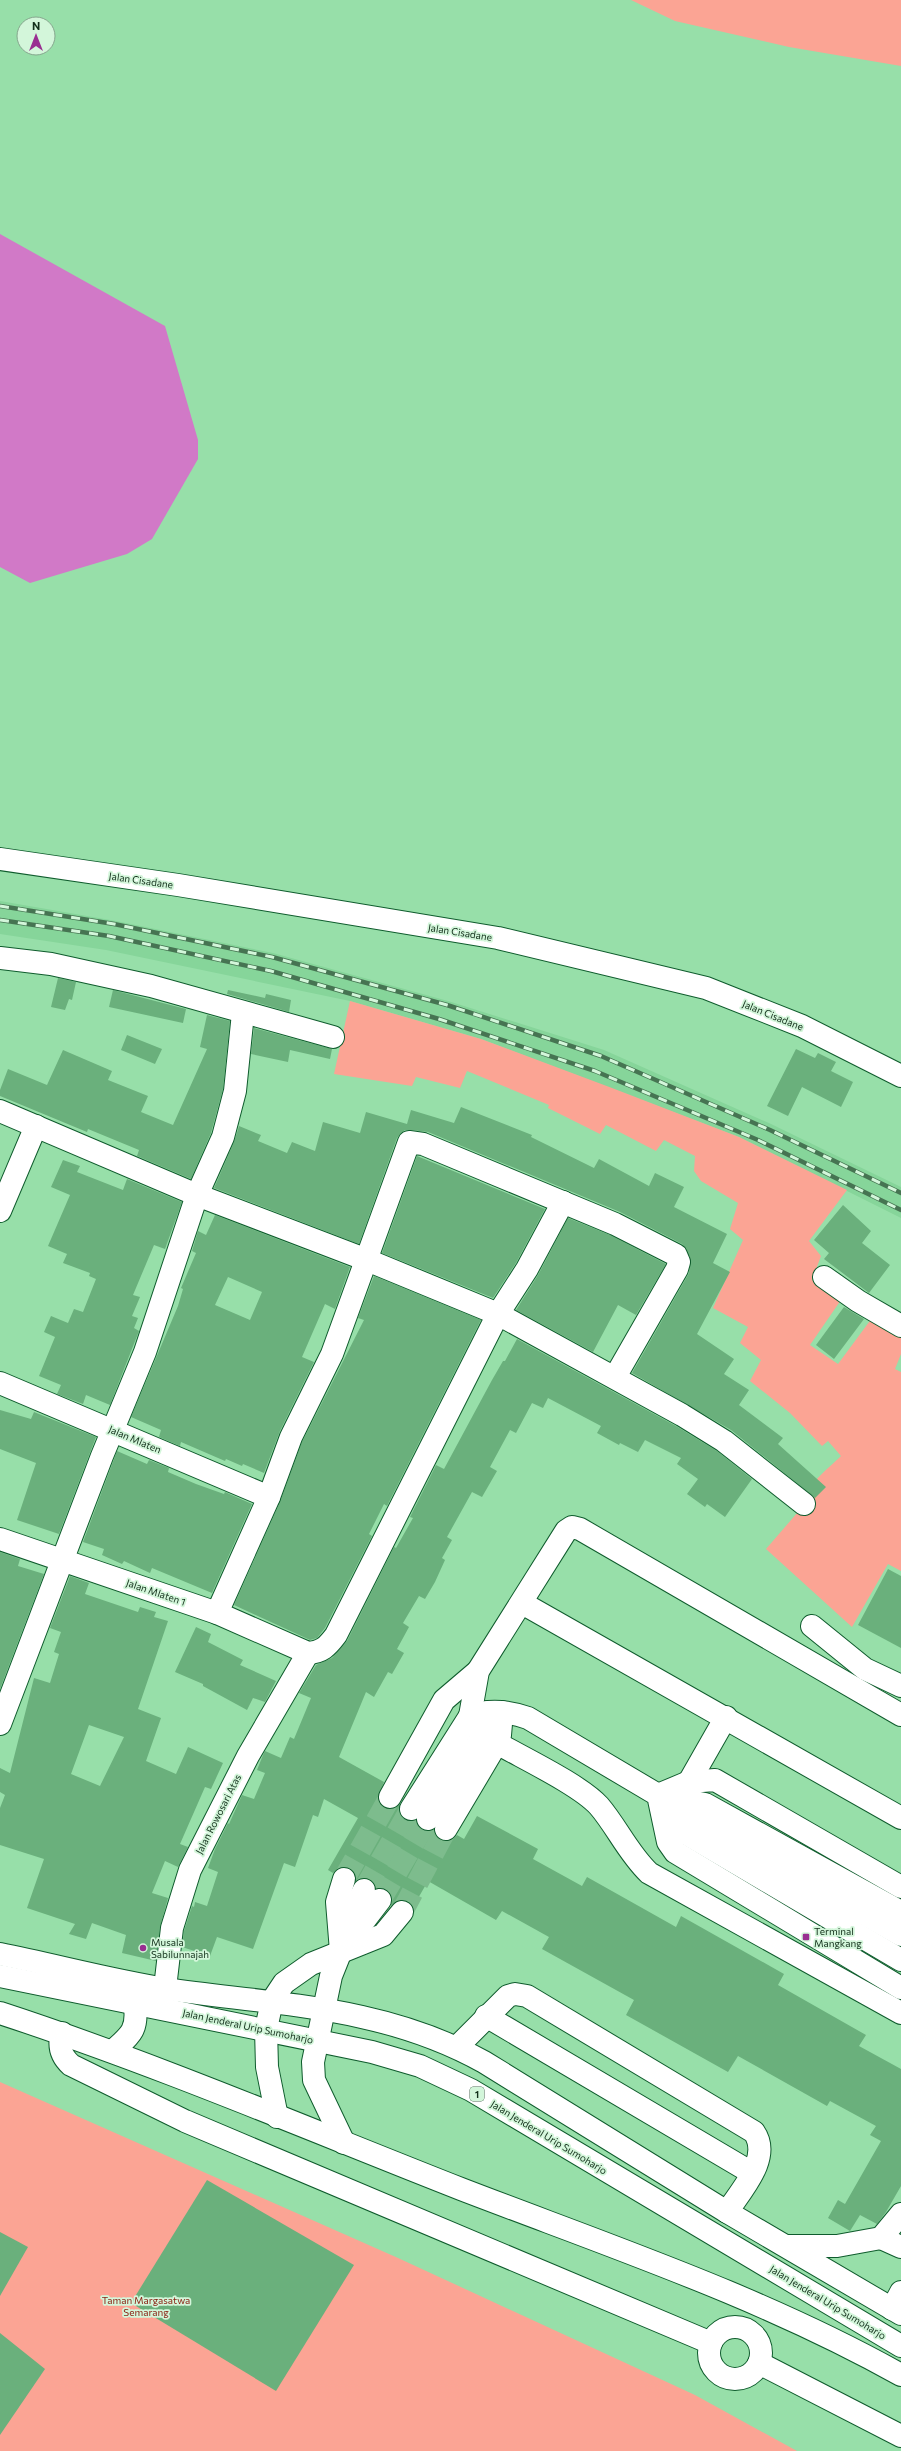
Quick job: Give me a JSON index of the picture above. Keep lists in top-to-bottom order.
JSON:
{
  "streets": {
    "main road": [
      "Jalan Cisadane",
      "Jalan Mlaten",
      "Jalan Mlaten 1",
      "Jalan Rowosari Atas",
      "Jalan Jenderal Urip Sumoharjo",
      "1"
    ]
  },
  "crossings": [
    ["Jalan Mlaten 1", "Jalan Rowosari Atas"]
  ],
  "parks": ["Taman Margasatwa Semarang"],
  "places": {
    "transit": ["Terminal Mangkang"],
    "other": ["Musala Sabilunnajah"]
  },
  "north": "top"
}
